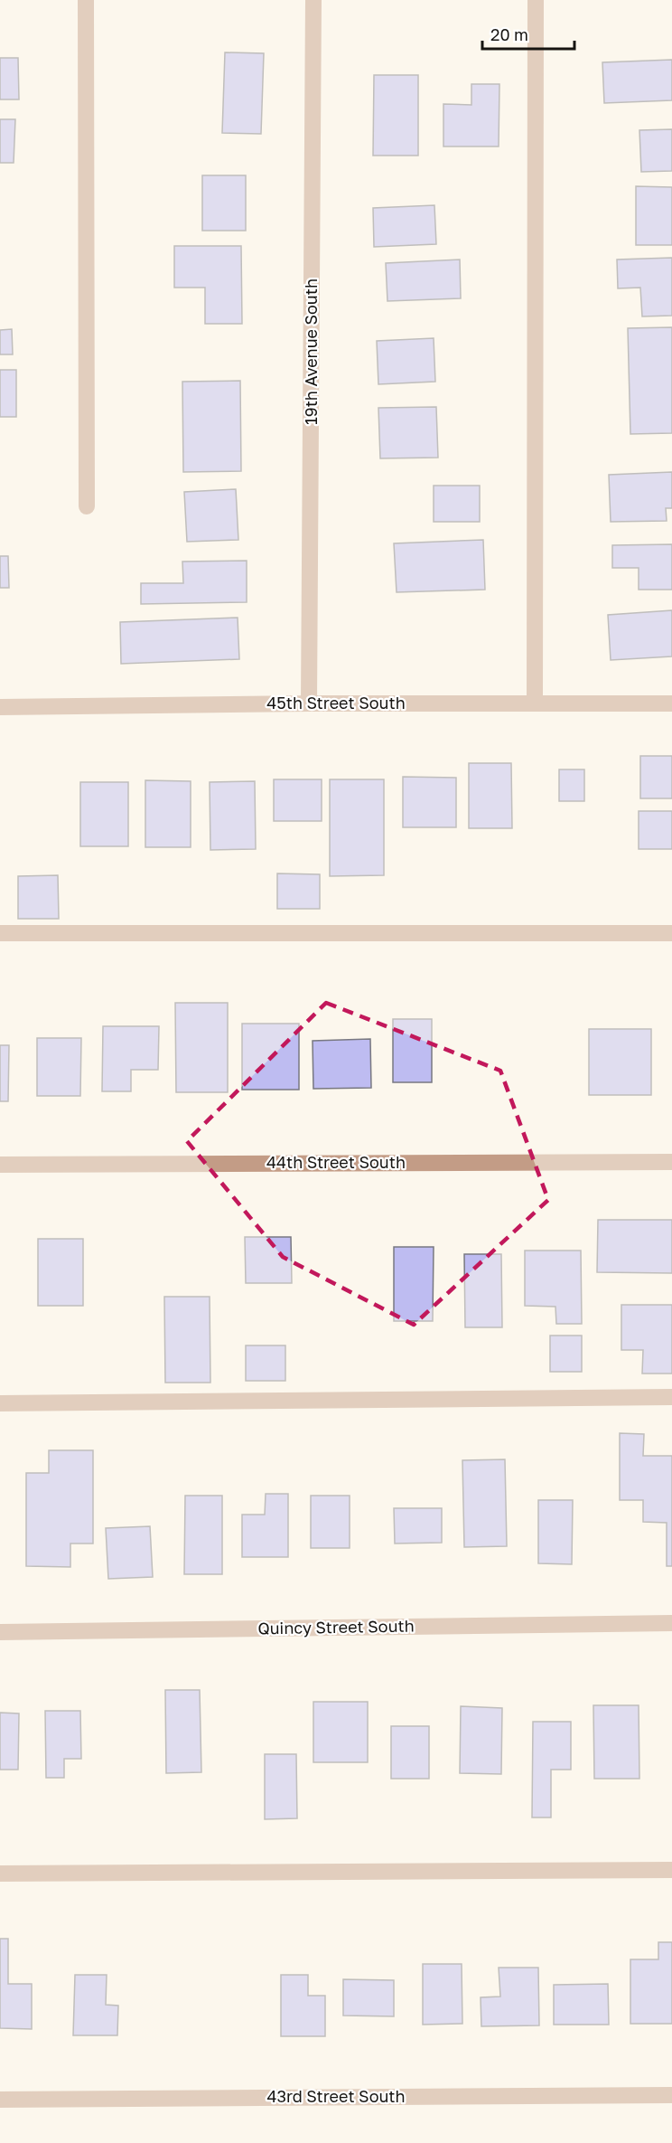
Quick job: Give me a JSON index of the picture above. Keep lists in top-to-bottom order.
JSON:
{
  "streets": {
    "street": [
      "19th Avenue South",
      "45th Street South",
      "44th Street South",
      "Quincy Street South",
      "43rd Street South"
    ]
  },
  "crossings": [
    ["19th Avenue South", "45th Street South"]
  ],
  "scale_bar": "20 m"
}
